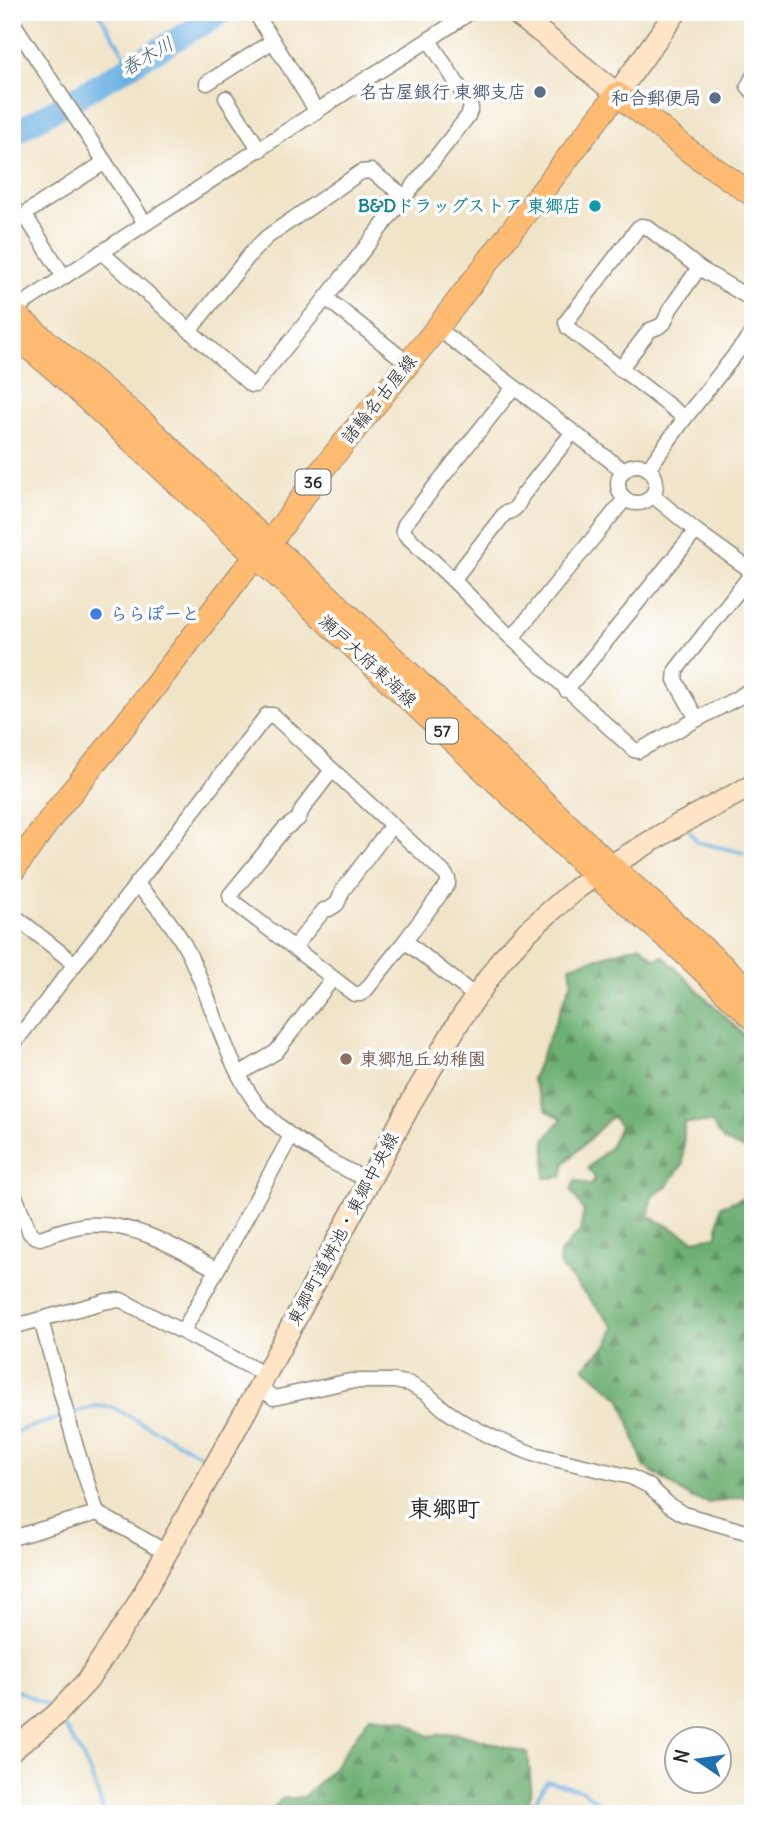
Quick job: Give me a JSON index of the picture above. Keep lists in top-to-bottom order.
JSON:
{
  "streets": {
    "main road": [
      "諸輪名古屋線",
      "36",
      "瀬戸大府東海線",
      "57"
    ],
    "street": ["東郷町道桝池・東郷中央線"]
  },
  "crossings": [
    ["諸輪名古屋線", "瀬戸大府東海線"],
    ["瀬戸大府東海線", "57"],
    ["瀬戸大府東海線", "東郷町道桝池・東郷中央線"]
  ],
  "districts": ["東郷町"],
  "water": ["春木川"],
  "places": [
    "名古屋銀行 東郷支店",
    "和合郵便局",
    "B&Dドラッグストア 東郷店",
    "ららぽーと",
    "東郷旭丘幼稚園"
  ],
  "north": "left"
}
